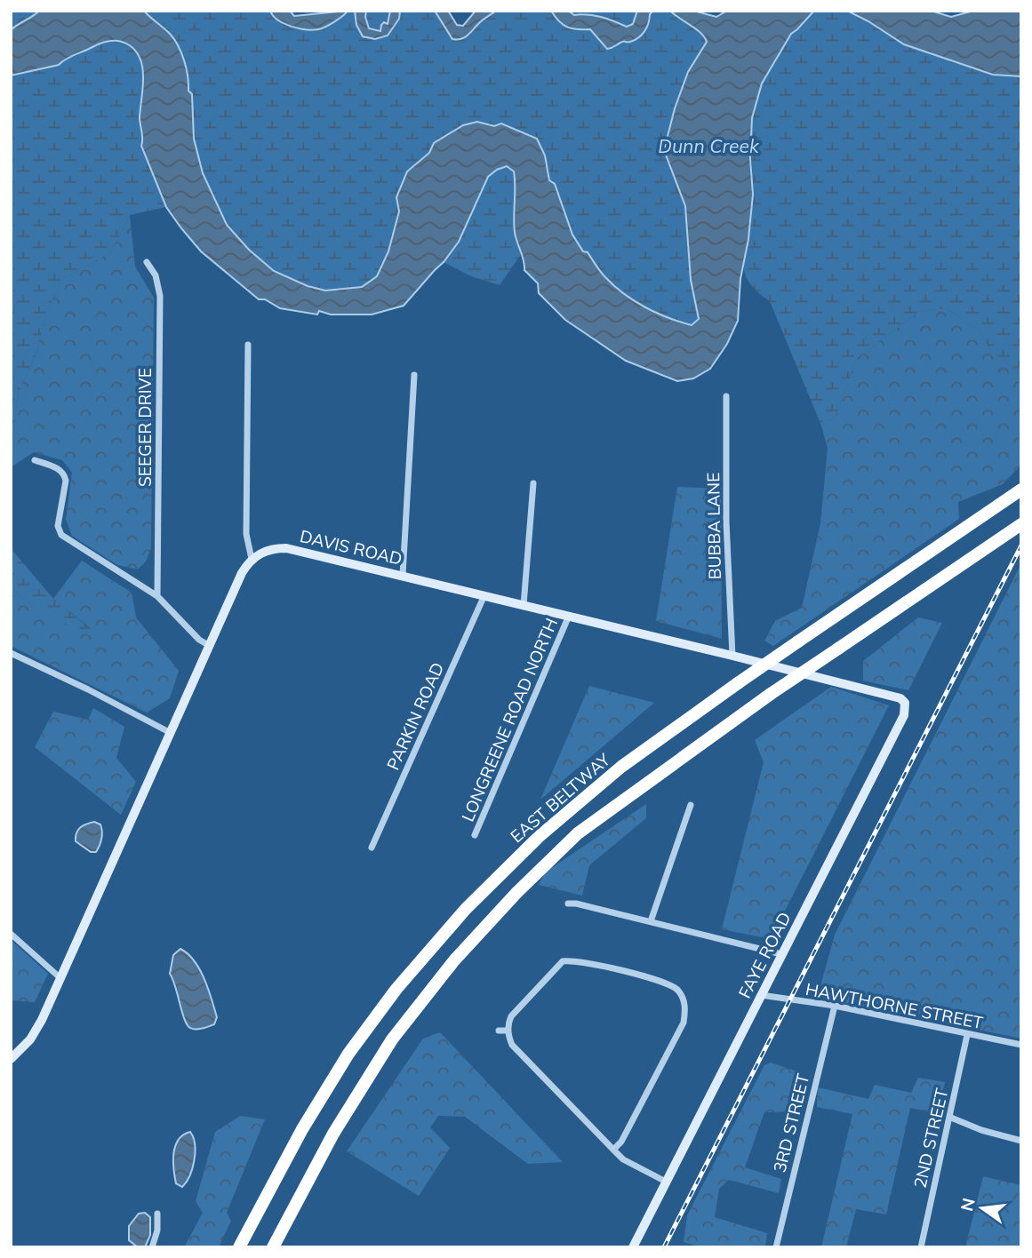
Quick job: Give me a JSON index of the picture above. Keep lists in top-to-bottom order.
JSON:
{
  "streets": {
    "highway": ["EAST BELTWAY"],
    "street": [
      "SEEGER DRIVE",
      "BUBBA LANE",
      "DAVIS ROAD",
      "PARKIN ROAD",
      "LONGREENE ROAD NORTH",
      "FAYE ROAD",
      "HAWTHORNE STREET",
      "3RD STREET",
      "2ND STREET"
    ]
  },
  "crossings": [
    ["BUBBA LANE", "DAVIS ROAD"],
    ["DAVIS ROAD", "PARKIN ROAD"],
    ["DAVIS ROAD", "LONGREENE ROAD NORTH"],
    ["DAVIS ROAD", "FAYE ROAD"],
    ["FAYE ROAD", "HAWTHORNE STREET"],
    ["HAWTHORNE STREET", "3RD STREET"],
    ["HAWTHORNE STREET", "2ND STREET"]
  ],
  "water": ["Dunn Creek"],
  "north": "left"
}
